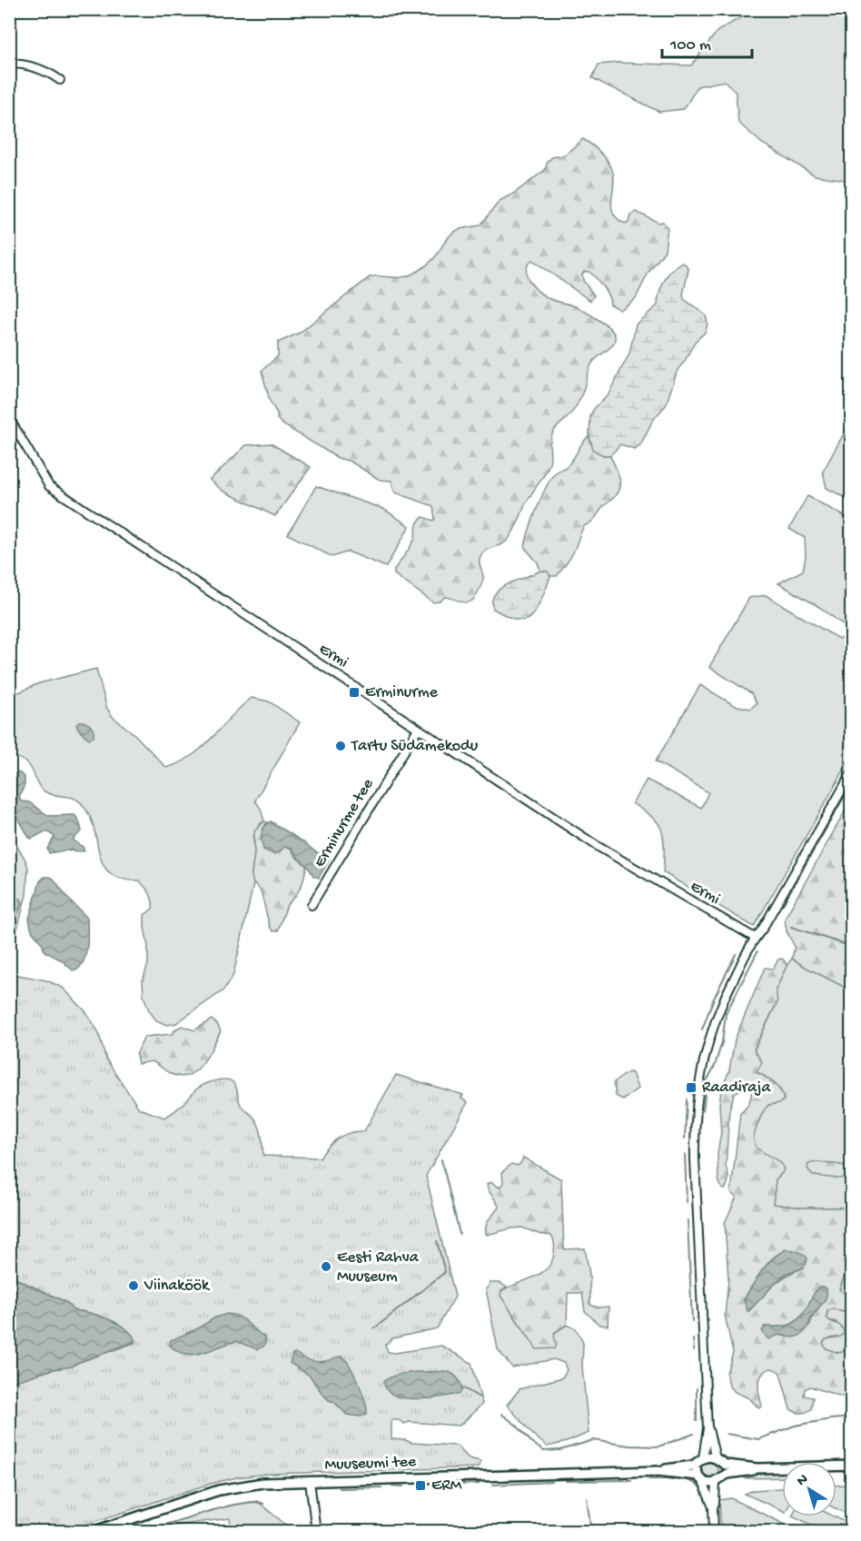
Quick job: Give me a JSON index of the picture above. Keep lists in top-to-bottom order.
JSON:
{
  "streets": {
    "street": ["Ermi", "Erminurme tee", "Muuseumi tee"]
  },
  "crossings": [
    ["Ermi", "Erminurme tee"]
  ],
  "places": {
    "transit": ["Erminurme", "Raadiraja", "ERM"],
    "other": ["Tartu Südamekodu", "Eesti Rahva Muuseum", "Viinaköök"]
  },
  "scale_bar": "100 m",
  "north": "top left"
}
